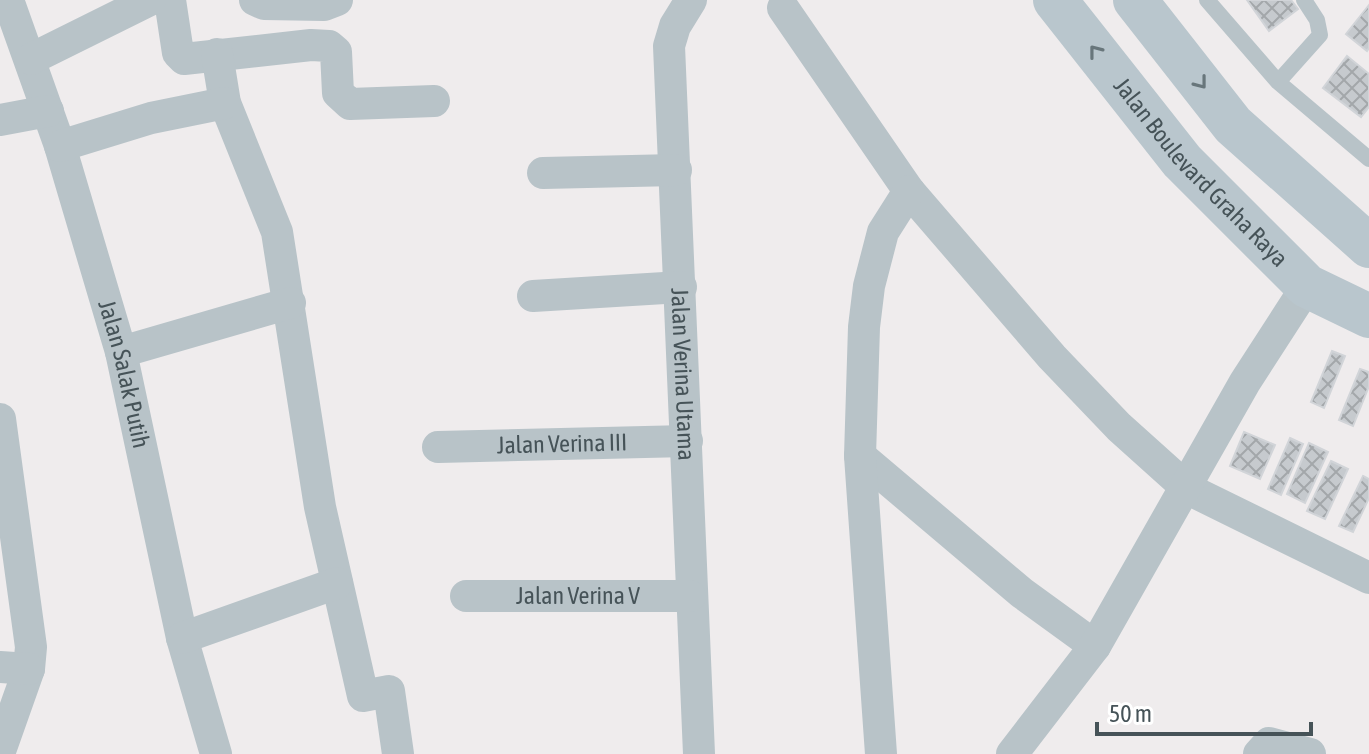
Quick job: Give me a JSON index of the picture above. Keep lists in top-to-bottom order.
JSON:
{
  "streets": {
    "main road": ["Jalan Boulevard Graha Raya"],
    "street": [
      "Jalan Salak Putih",
      "Jalan Verina Utama",
      "Jalan Verina III",
      "Jalan Verina V"
    ]
  },
  "crossings": [
    ["Jalan Verina Utama", "Jalan Verina III"],
    ["Jalan Verina Utama", "Jalan Verina V"]
  ],
  "scale_bar": "50 m"
}
